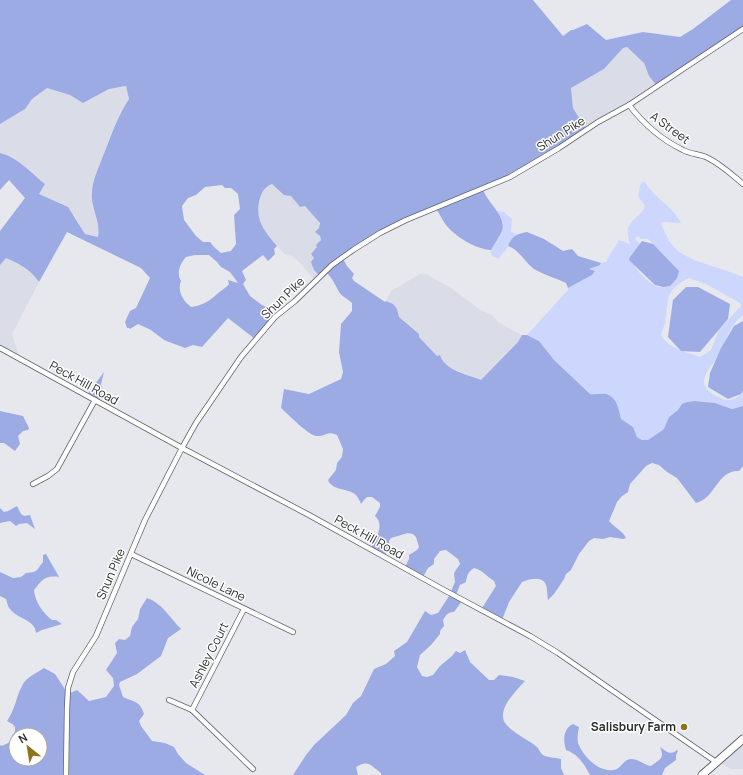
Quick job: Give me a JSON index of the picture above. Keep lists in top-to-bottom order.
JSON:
{
  "streets": {
    "street": [
      "A Street",
      "Shun Pike",
      "Peck Hill Road",
      "Nicole Lane",
      "Ashley Court"
    ]
  },
  "crossings": [
    ["A Street", "Shun Pike"],
    ["Shun Pike", "Peck Hill Road"],
    ["Shun Pike", "Nicole Lane"],
    ["Nicole Lane", "Ashley Court"]
  ],
  "places": ["Salisbury Farm"],
  "north": "top left"
}
